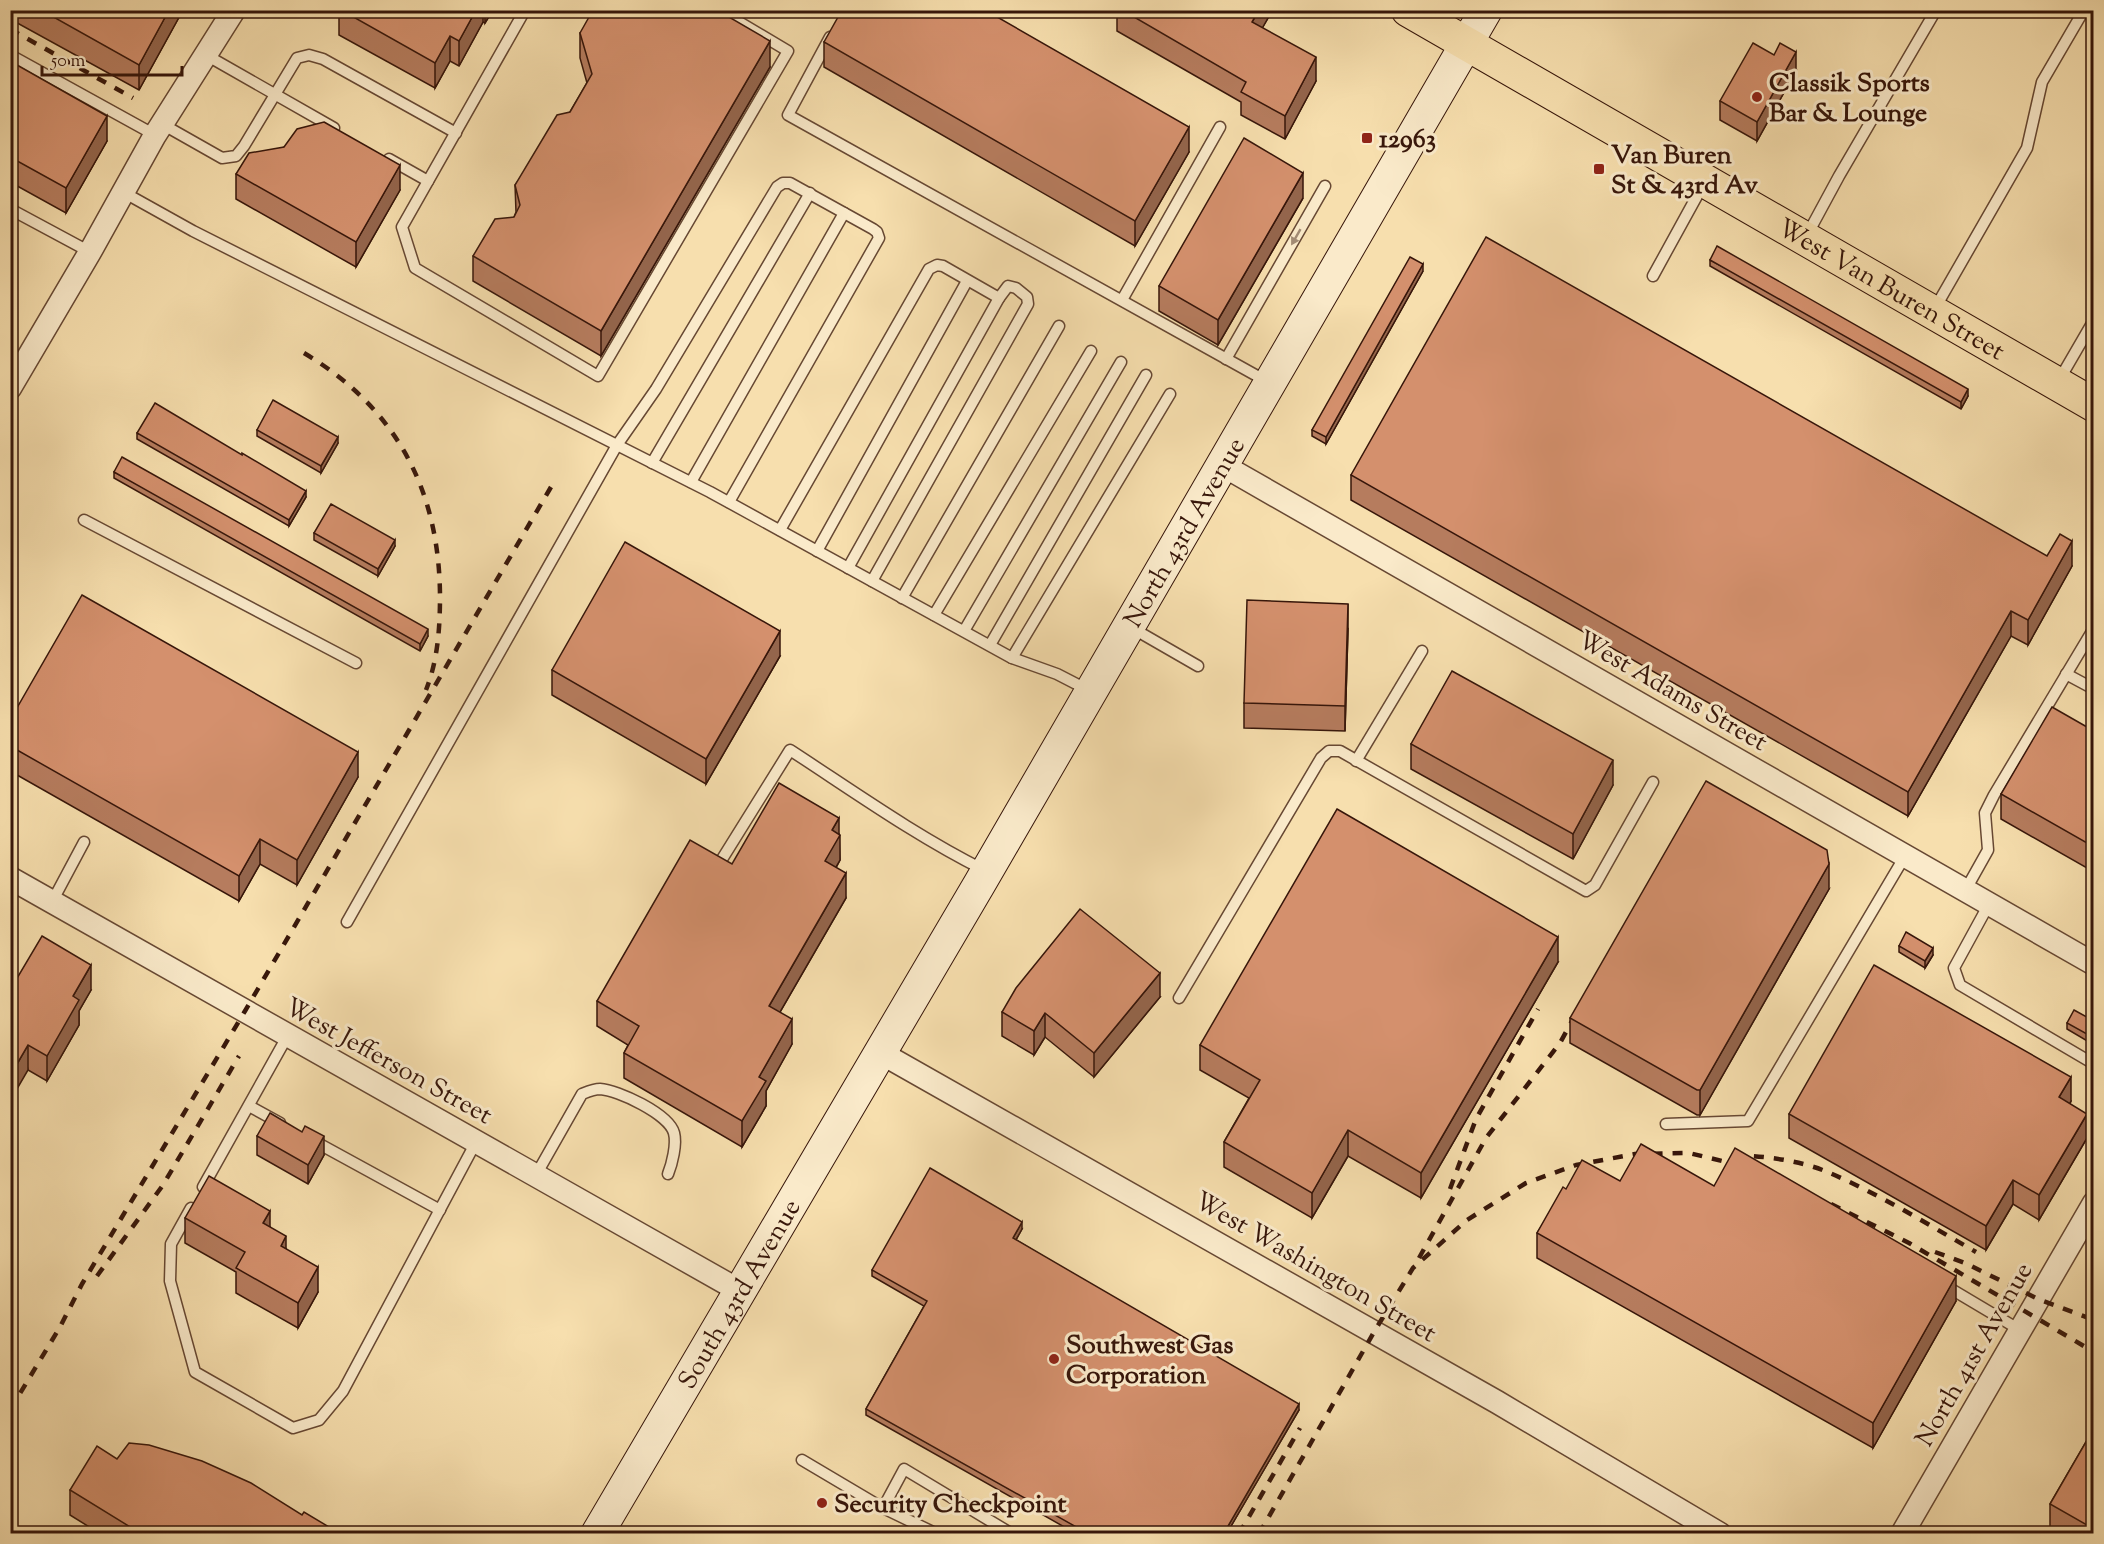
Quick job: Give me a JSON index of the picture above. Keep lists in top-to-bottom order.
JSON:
{
  "streets": {
    "main road": ["West Van Buren Street", "North 43rd Avenue", "South 43rd Avenue"],
    "street": [
      "West Adams Street",
      "West Jefferson Street",
      "West Washington Street",
      "North 41st Avenue"
    ]
  },
  "crossings": [
    ["West Van Buren Street", "North 43rd Avenue"],
    ["North 43rd Avenue", "West Adams Street"],
    ["North 43rd Avenue", "West Washington Street"],
    ["North 43rd Avenue", "South 43rd Avenue"],
    ["West Jefferson Street", "South 43rd Avenue"],
    ["West Washington Street", "South 43rd Avenue"]
  ],
  "places": {
    "other": ["Classik Sports Bar & Lounge", "Southwest Gas Corporation", "Security Checkpoint"],
    "transit": ["12963", "Van Buren St & 43rd Av"]
  },
  "scale_bar": "50 m"
}
